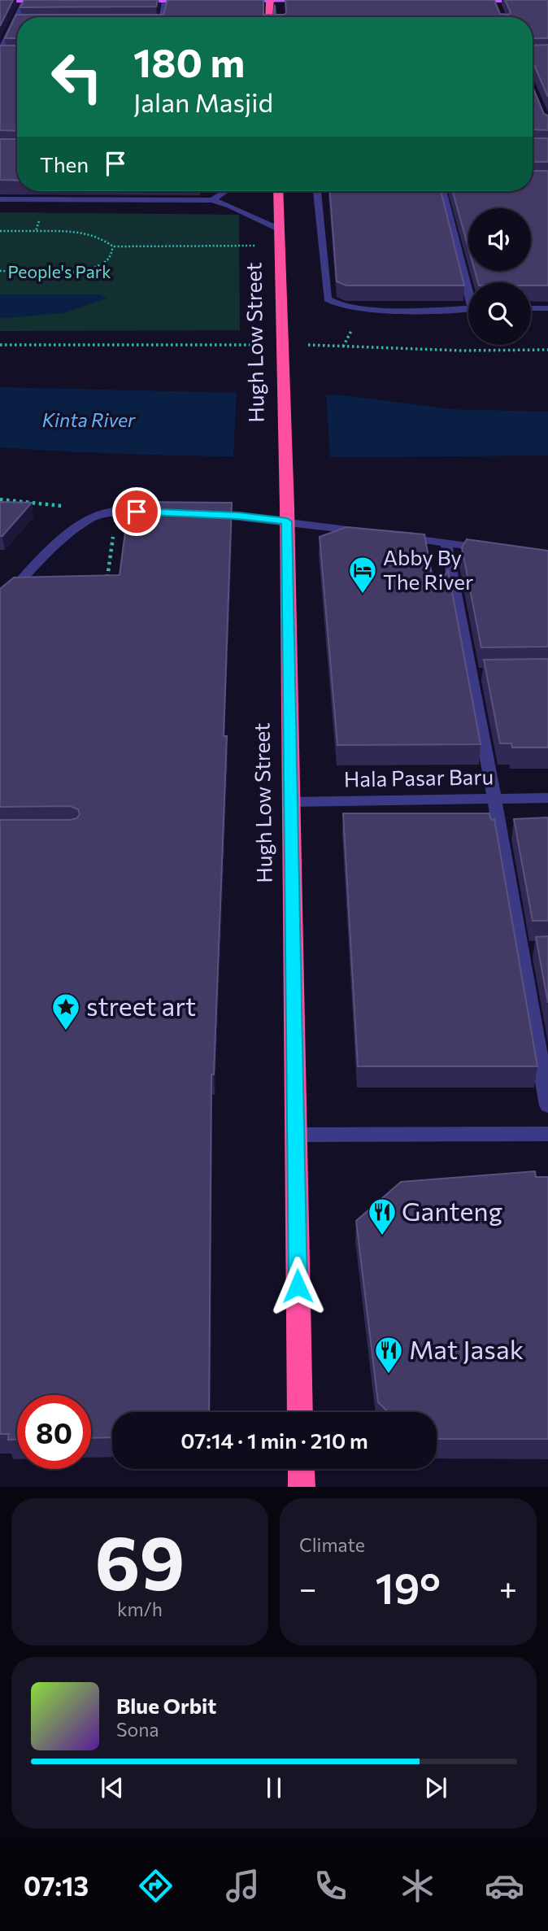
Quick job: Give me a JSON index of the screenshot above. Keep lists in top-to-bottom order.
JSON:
{
  "streets": {
    "highway": ["Hugh Low Street"],
    "street": ["Hala Pasar Baru"]
  },
  "crossings": [
    ["Hugh Low Street", "Hala Pasar Baru"]
  ],
  "water": ["Kinta River"],
  "parks": ["People's Park"],
  "places": {
    "hotel": ["Abby By The River"],
    "place": ["street art"],
    "restaurant": ["Ganteng", "Mat Jasak"]
  },
  "page": {
    "turn": ["180 m", "Jalan Masjid"],
    "then": "Then",
    "limit": "80",
    "trip": "07:14 · 1 min · 210 m",
    "tile": [
      ["69", "km/h"],
      "Climate"
    ],
    "heat": ["−", "19°", "+"],
    "song": ["Blue Orbit", "Sona"],
    "tabs": "07:13"
  }
}
